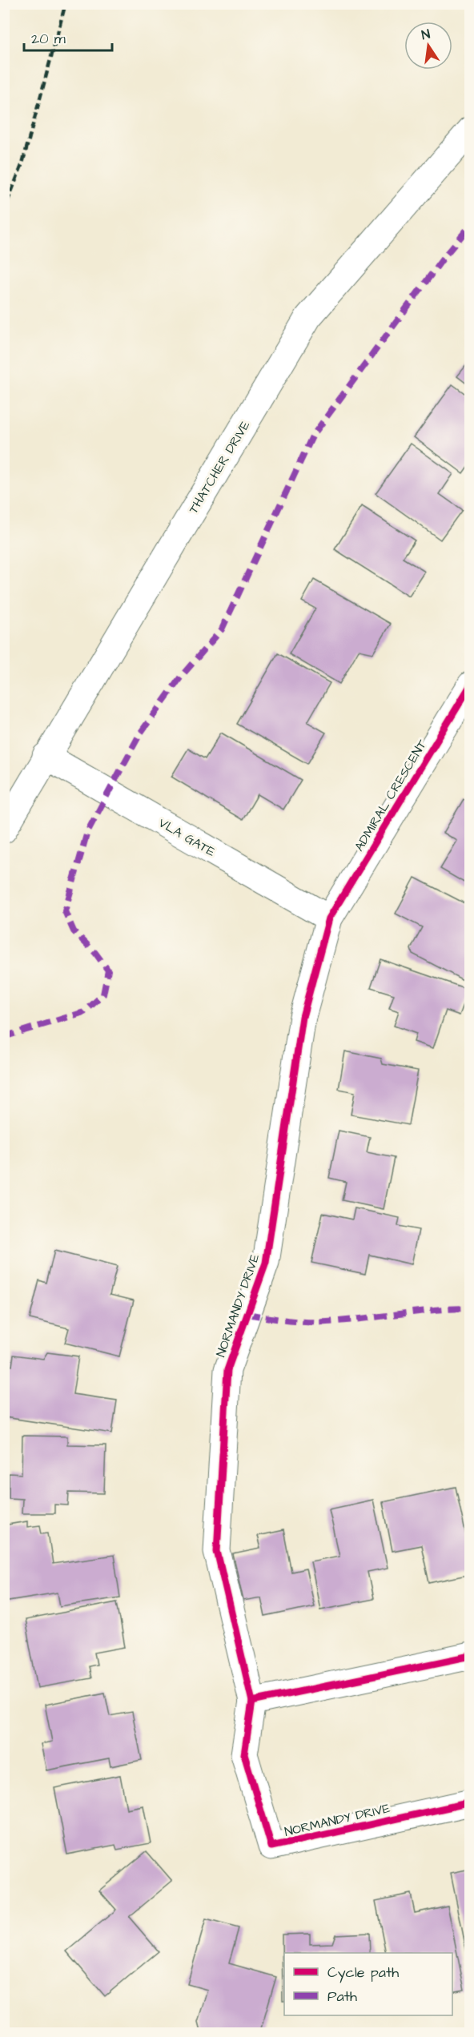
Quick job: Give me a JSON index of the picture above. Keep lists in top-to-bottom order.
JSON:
{
  "streets": {
    "street": [
      "THATCHER DRIVE",
      "ADMIRAL CRESCENT",
      "VLA GATE",
      "NORMANDY DRIVE"
    ]
  },
  "crossings": [
    ["THATCHER DRIVE", "VLA GATE"],
    ["ADMIRAL CRESCENT", "VLA GATE"],
    ["ADMIRAL CRESCENT", "NORMANDY DRIVE"],
    ["VLA GATE", "NORMANDY DRIVE"]
  ],
  "legend": ["Cycle path", "Path"],
  "scale_bar": "20 m",
  "north": "top"
}
